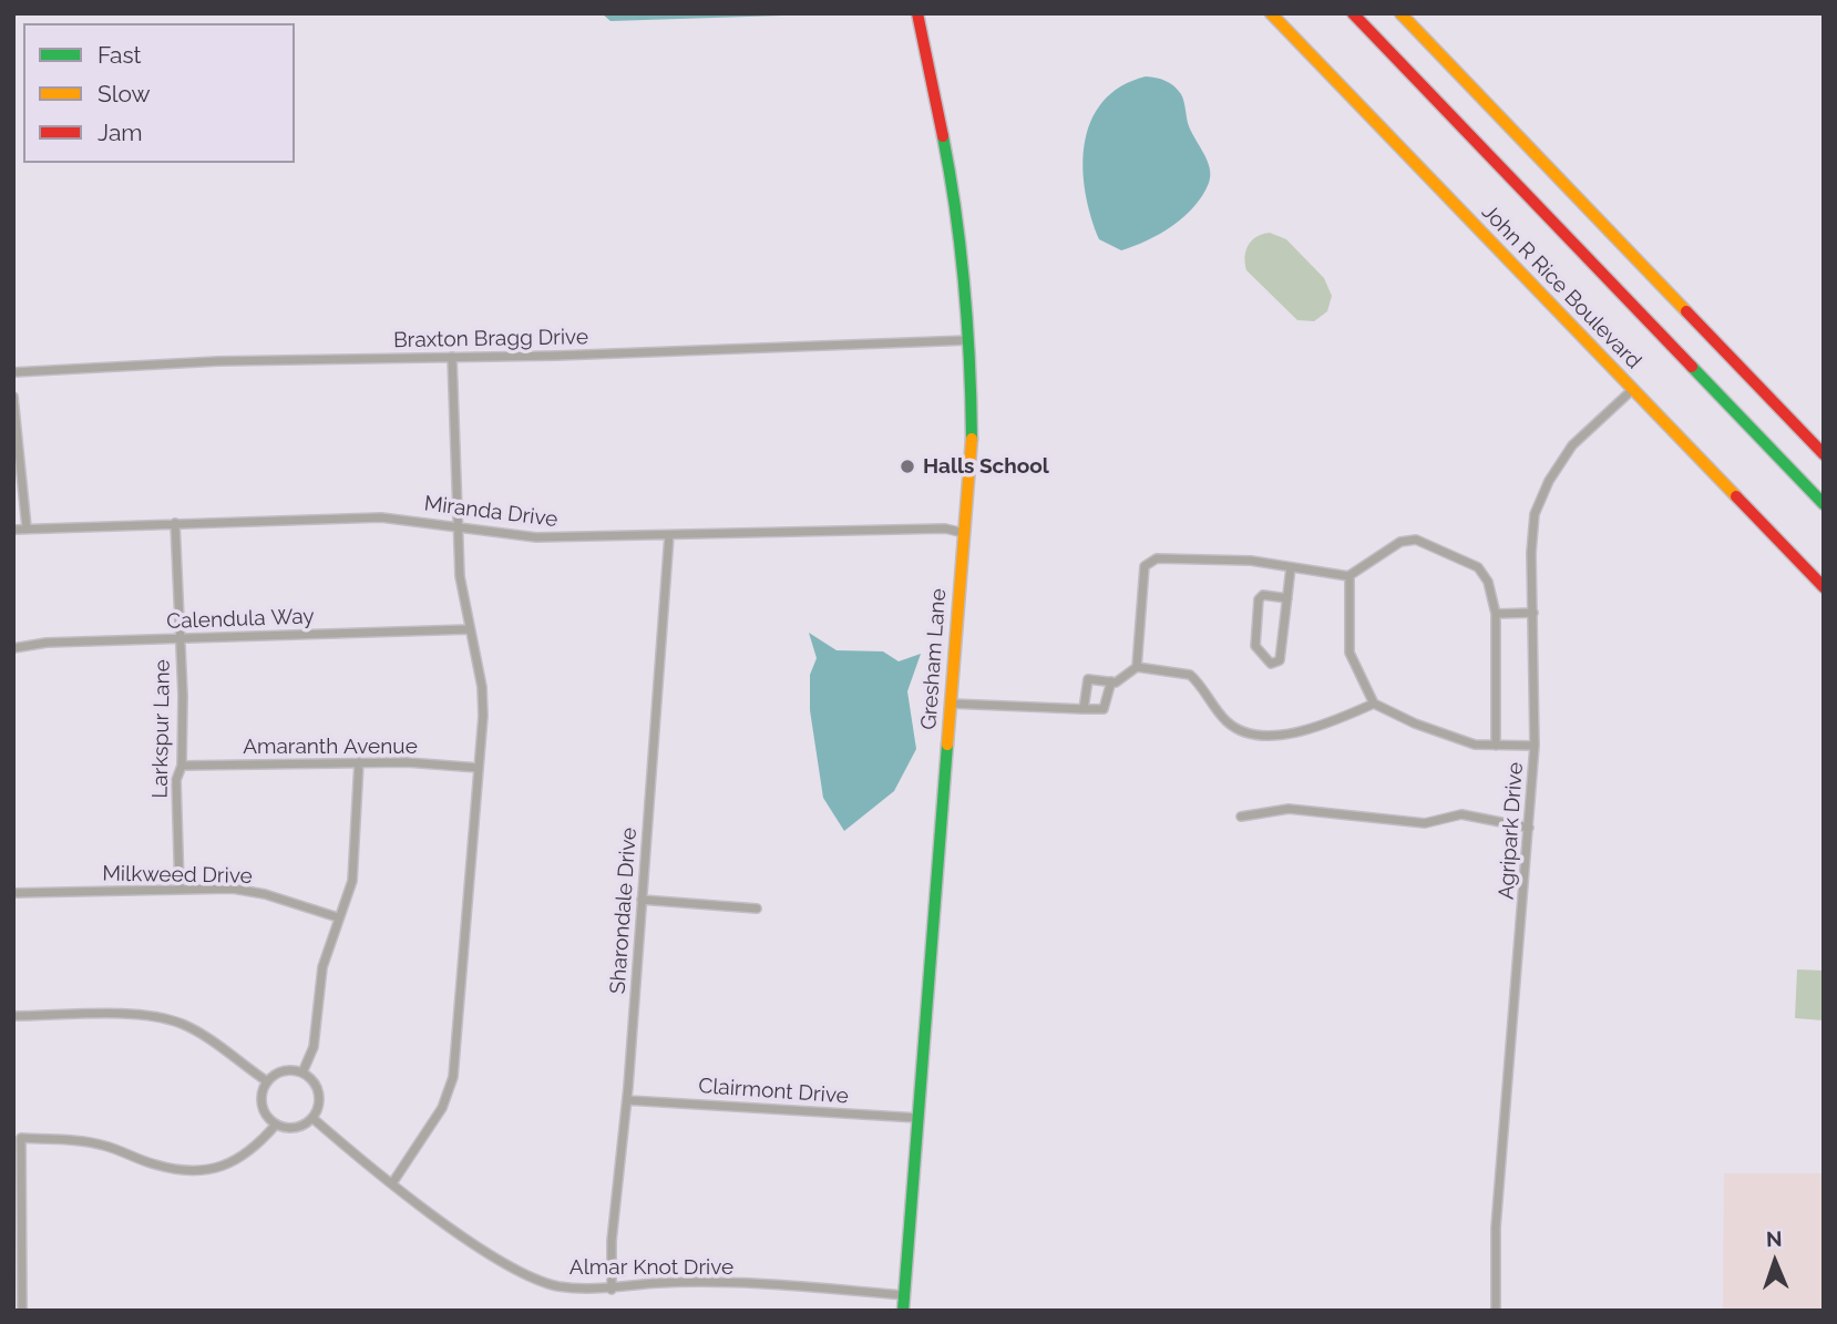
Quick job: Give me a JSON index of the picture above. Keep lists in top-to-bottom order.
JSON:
{
  "streets": {
    "main road": ["John R Rice Boulevard", "Gresham Lane"],
    "street": [
      "Braxton Bragg Drive",
      "Miranda Drive",
      "Calendula Way",
      "Larkspur Lane",
      "Amaranth Avenue",
      "Agripark Drive",
      "Milkweed Drive",
      "Sharondale Drive",
      "Clairmont Drive",
      "Almar Knot Drive"
    ]
  },
  "crossings": [
    ["John R Rice Boulevard", "Agripark Drive"],
    ["Braxton Bragg Drive", "Gresham Lane"],
    ["Miranda Drive", "Gresham Lane"],
    ["Miranda Drive", "Larkspur Lane"],
    ["Miranda Drive", "Sharondale Drive"],
    ["Calendula Way", "Larkspur Lane"],
    ["Gresham Lane", "Clairmont Drive"],
    ["Gresham Lane", "Almar Knot Drive"],
    ["Larkspur Lane", "Amaranth Avenue"],
    ["Larkspur Lane", "Milkweed Drive"],
    ["Sharondale Drive", "Clairmont Drive"],
    ["Sharondale Drive", "Almar Knot Drive"]
  ],
  "places": ["Halls School"],
  "legend": ["Fast", "Slow", "Jam"],
  "north": "top"
}
